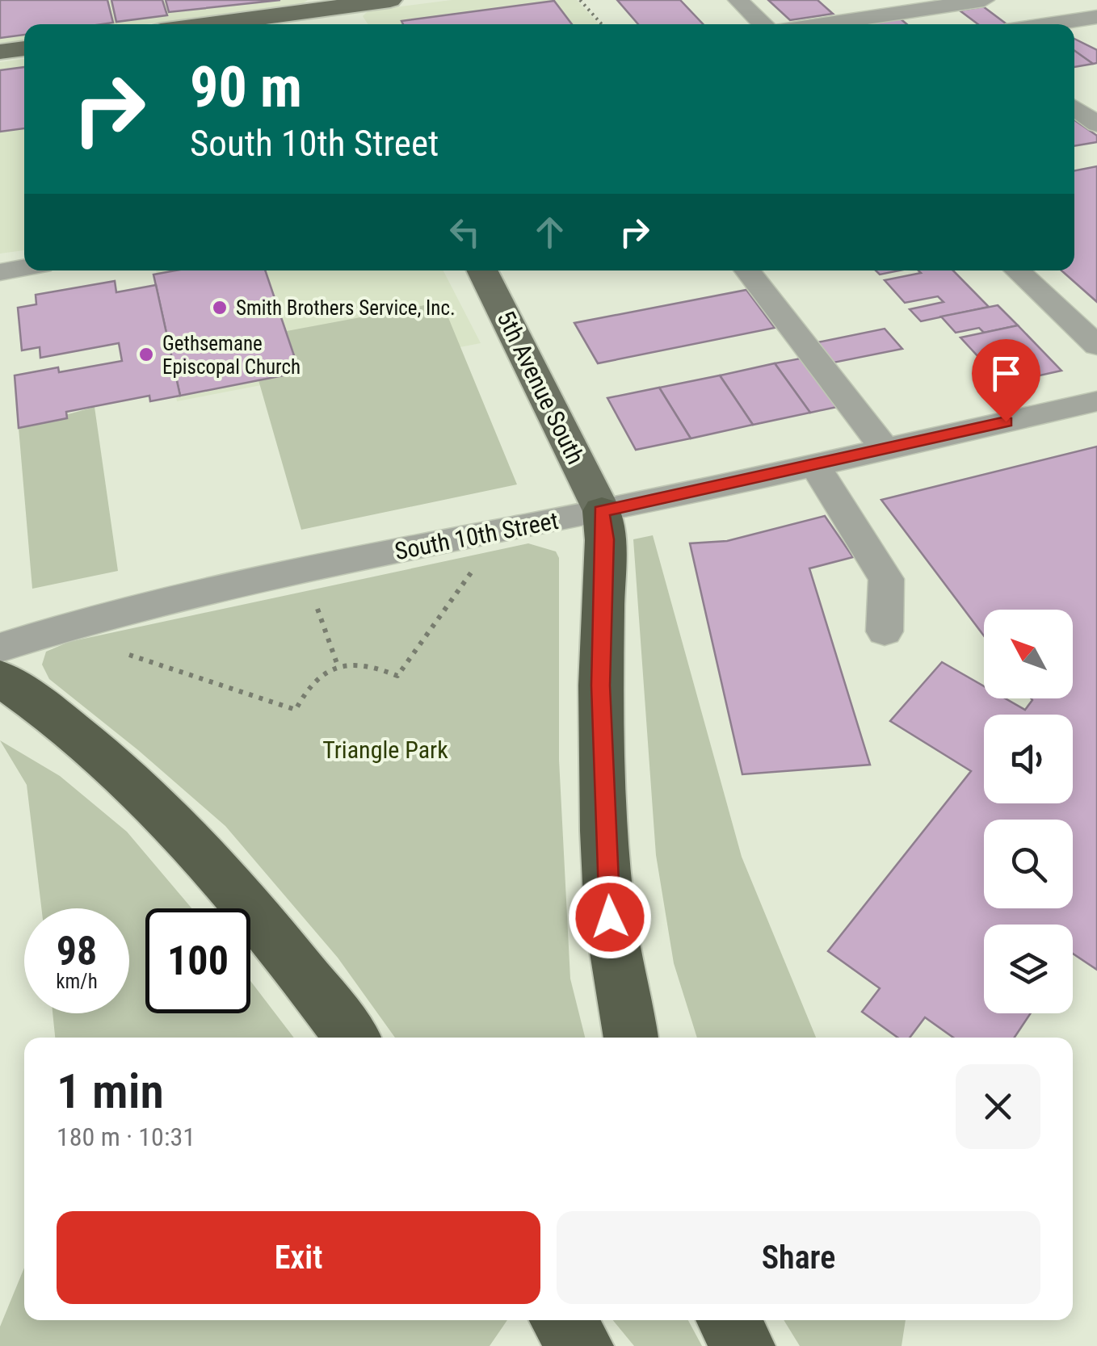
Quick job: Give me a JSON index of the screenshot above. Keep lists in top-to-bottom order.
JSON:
{
  "streets": {
    "main road": ["5th Avenue South"],
    "street": ["South 10th Street"]
  },
  "crossings": [
    ["5th Avenue South", "South 10th Street"]
  ],
  "parks": ["Triangle Park"],
  "places": ["Smith Brothers Service, Inc.", "Gethsemane Episcopal Church"],
  "north": "top left",
  "page": {
    "turn": ["90 m", "South 10th Street"],
    "speed": "98 km/h",
    "limit": "100",
    "heading": ["1 min", "180 m · 10:31"],
    "buttons": ["Exit", "Share"]
  }
}
